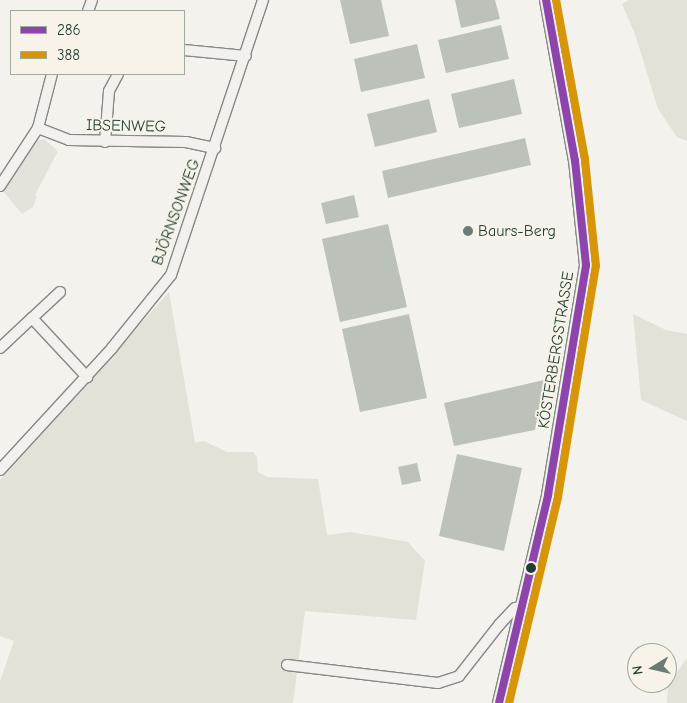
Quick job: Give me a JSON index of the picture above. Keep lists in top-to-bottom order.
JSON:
{
  "streets": {
    "street": ["IBSENWEG", "BJÖRNSONWEG", "KÖSTERBERGSTRASSE"]
  },
  "crossings": [
    ["IBSENWEG", "BJÖRNSONWEG"]
  ],
  "places": ["Baurs-Berg"],
  "lines": ["transit line 286", "transit line 388"],
  "legend": ["286", "388"],
  "north": "left"
}
